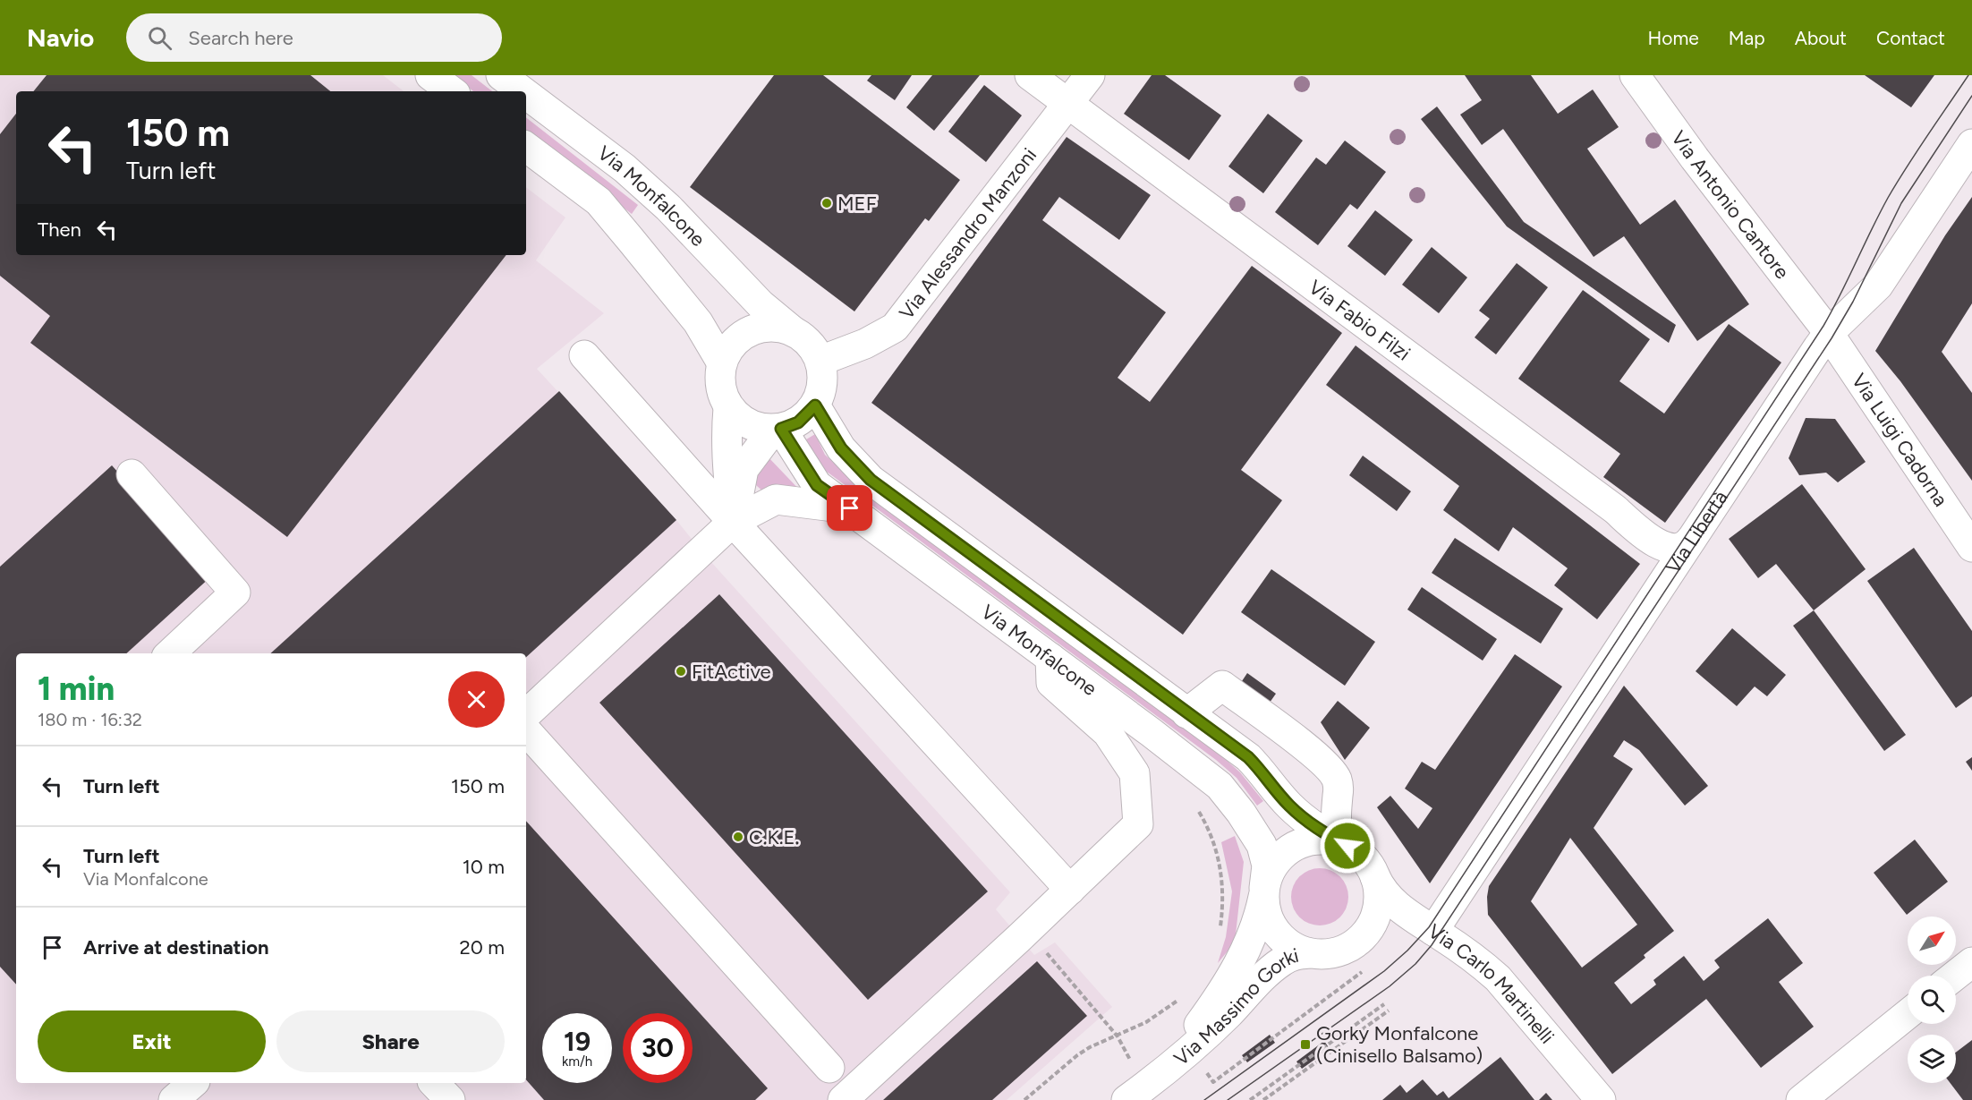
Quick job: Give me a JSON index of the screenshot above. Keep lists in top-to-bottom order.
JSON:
{
  "streets": {
    "street": [
      "Via Monfalcone",
      "Via Antonio Cantore",
      "Via Alessandro Manzoni",
      "Via Fabio Filzi",
      "Via Luigi Cadorna",
      "Via Libertà",
      "Via Carlo Martinelli",
      "Via Massimo Gorki"
    ]
  },
  "crossings": [
    ["Via Monfalcone", "Via Alessandro Manzoni"],
    ["Via Monfalcone", "Via Carlo Martinelli"],
    ["Via Monfalcone", "Via Massimo Gorki"],
    ["Via Antonio Cantore", "Via Luigi Cadorna"],
    ["Via Antonio Cantore", "Via Libertà"],
    ["Via Alessandro Manzoni", "Via Fabio Filzi"],
    ["Via Fabio Filzi", "Via Libertà"],
    ["Via Luigi Cadorna", "Via Libertà"],
    ["Via Libertà", "Via Carlo Martinelli"],
    ["Via Carlo Martinelli", "Via Massimo Gorki"]
  ],
  "places": {
    "other": ["MEF", "FitActive", "C.K.E."],
    "transit": ["Gorky Monfalcone (Cinisello Balsamo)"]
  },
  "north": "top right",
  "page": {
    "header": "Navio",
    "search": "Search here",
    "nav": [
      "Home",
      "Map",
      "About",
      "Contact"
    ],
    "turn": ["150 m", "Turn left"],
    "then": "Then",
    "heading": ["1 min", "180 m · 16:32"],
    "list": [
      {
        "name": "Turn left",
        "value": "150 m"
      },
      {
        "name": "Turn left",
        "note": "Via Monfalcone",
        "value": "10 m"
      },
      {
        "name": "Arrive at destination",
        "value": "20 m"
      }
    ],
    "buttons": ["Exit", "Share"],
    "speed": "19 km/h",
    "limit": "30"
  }
}
